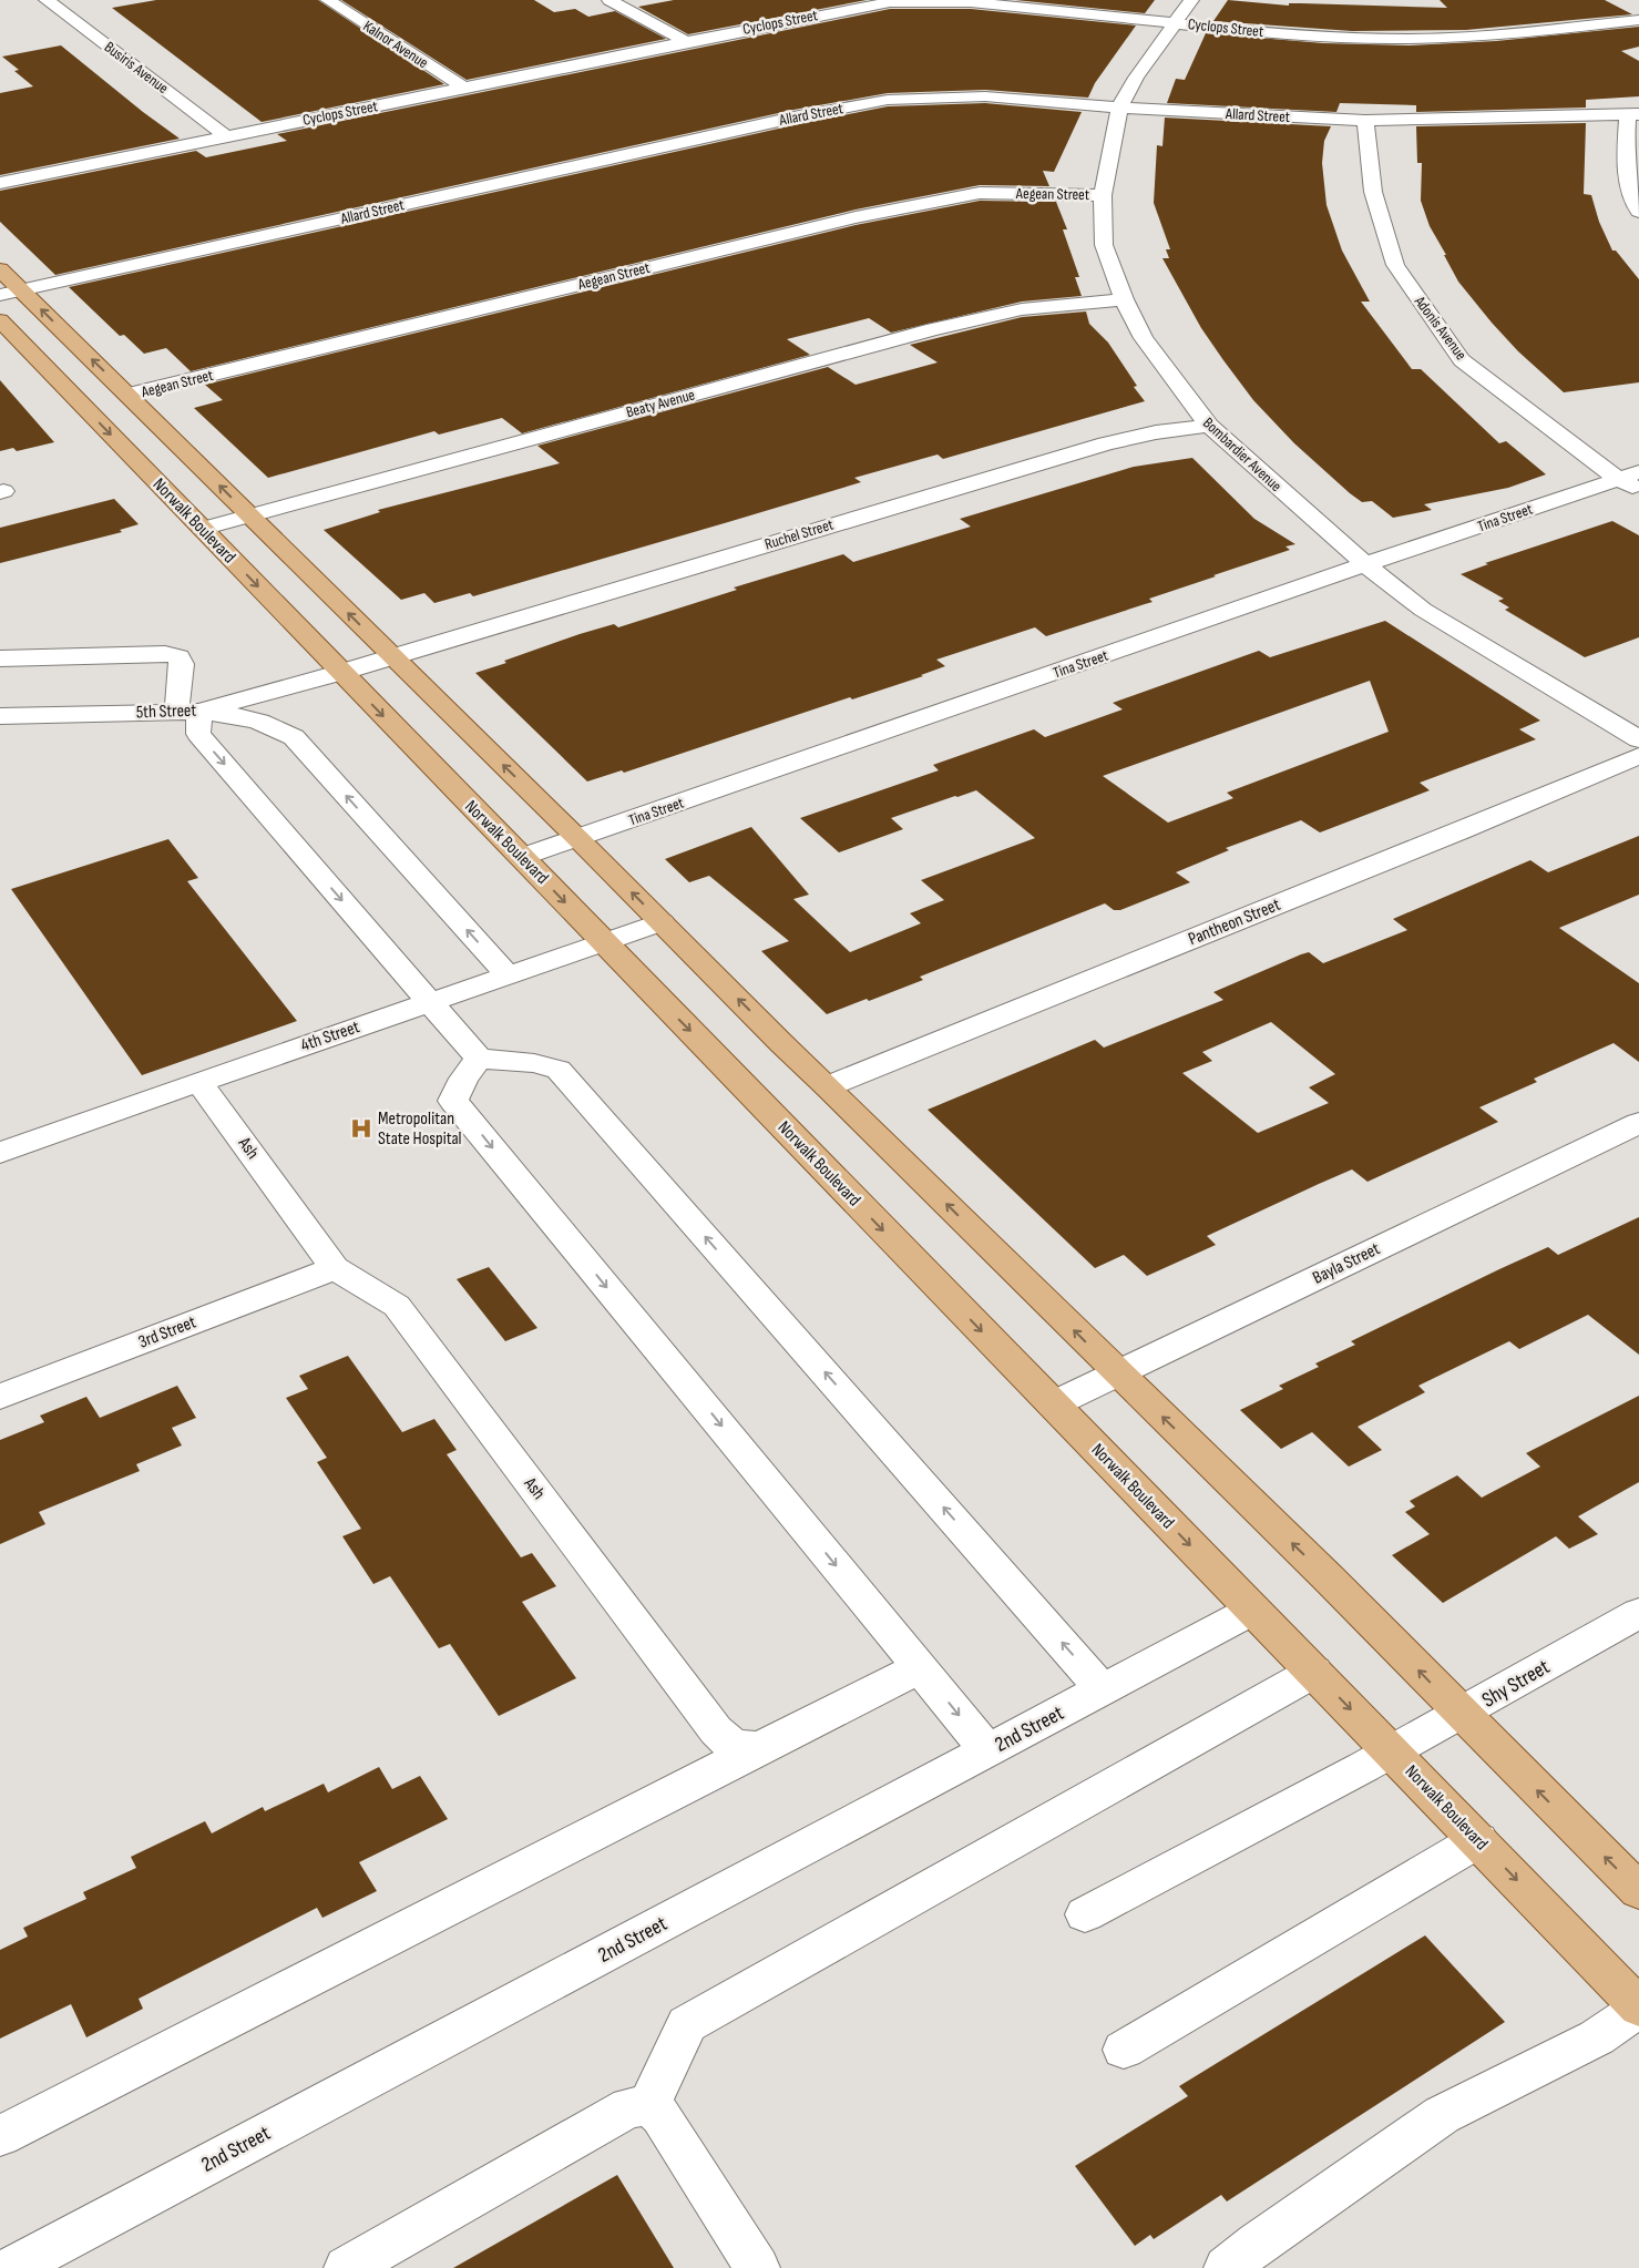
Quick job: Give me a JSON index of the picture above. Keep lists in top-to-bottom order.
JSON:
{
  "streets": {
    "main road": ["Norwalk Boulevard"],
    "street": [
      "Cyclops Street",
      "Kalnor Avenue",
      "Busiris Avenue",
      "Allard Street",
      "Aegean Street",
      "Adonis Avenue",
      "Beaty Avenue",
      "Bombardier Avenue",
      "Tina Street",
      "Ruchel Street",
      "5th Street",
      "Pantheon Street",
      "4th Street",
      "Ash",
      "Bayla Street",
      "3rd Street",
      "Shy Street",
      "2nd Street"
    ]
  },
  "crossings": [
    ["Cyclops Street", "Kalnor Avenue"],
    ["Cyclops Street", "Busiris Avenue"],
    ["Cyclops Street", "Bombardier Avenue"],
    ["Allard Street", "Adonis Avenue"],
    ["Allard Street", "Bombardier Avenue"],
    ["Aegean Street", "Bombardier Avenue"],
    ["Adonis Avenue", "Tina Street"],
    ["Beaty Avenue", "Bombardier Avenue"],
    ["Beaty Avenue", "Norwalk Boulevard"],
    ["Bombardier Avenue", "Tina Street"],
    ["Bombardier Avenue", "Ruchel Street"],
    ["Tina Street", "Norwalk Boulevard"],
    ["Norwalk Boulevard", "5th Street"],
    ["Norwalk Boulevard", "4th Street"],
    ["Norwalk Boulevard", "Bayla Street"],
    ["Norwalk Boulevard", "Shy Street"],
    ["Norwalk Boulevard", "2nd Street"],
    ["Ruchel Street", "5th Street"],
    ["4th Street", "Ash"],
    ["Ash", "3rd Street"]
  ],
  "places": {
    "hospital": ["Metropolitan State Hospital"]
  }
}
